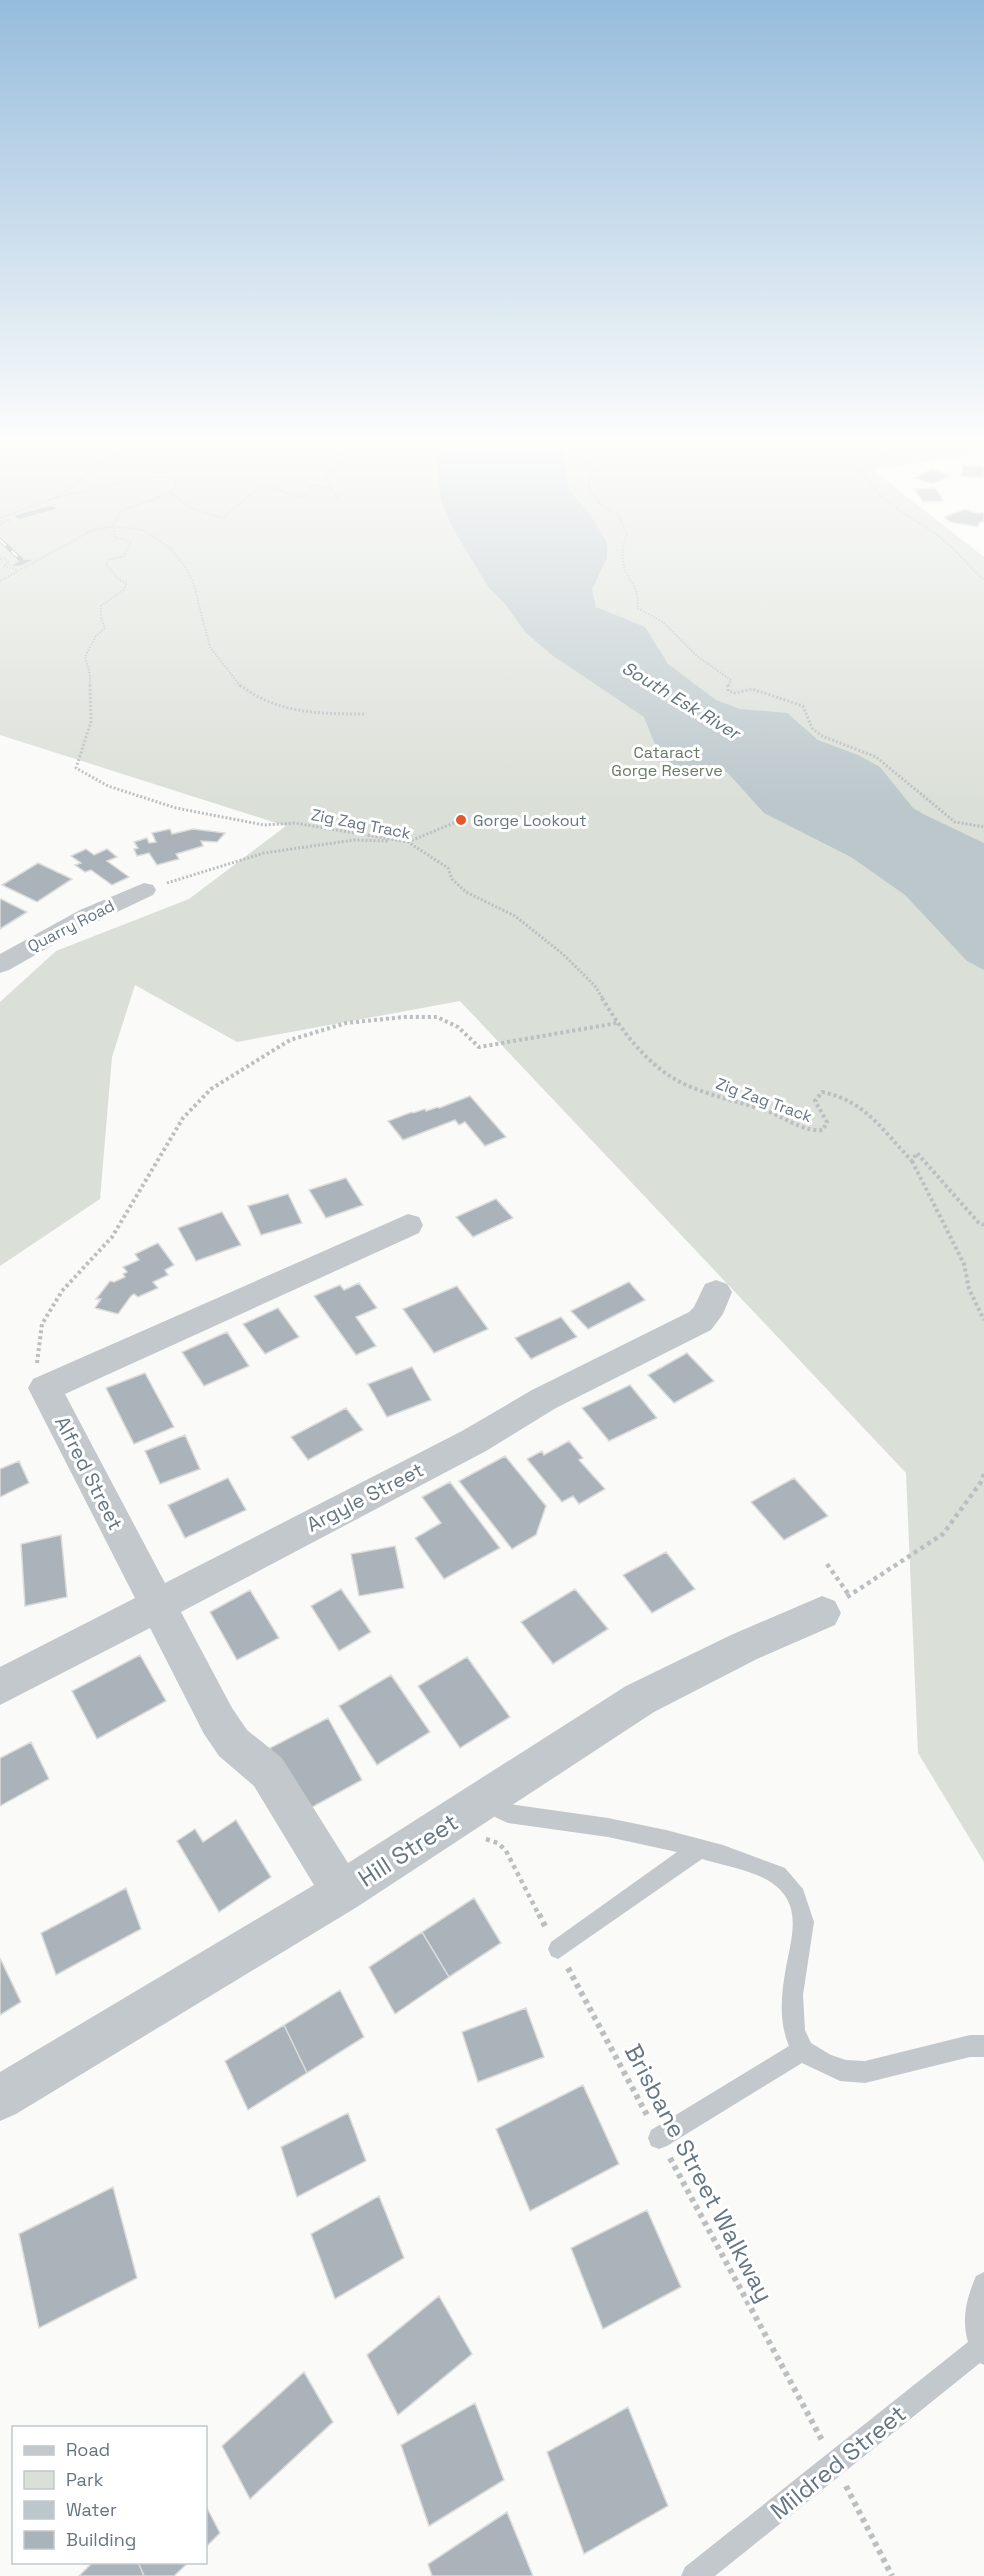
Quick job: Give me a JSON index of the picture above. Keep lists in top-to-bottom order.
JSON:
{
  "streets": {
    "street": [
      "Quarry Road",
      "Alfred Street",
      "Argyle Street",
      "Hill Street"
    ],
    "lane": ["Mildred Street"],
    "path": ["Zig Zag Track", "Brisbane Street Walkway"]
  },
  "crossings": [
    ["Alfred Street", "Argyle Street"],
    ["Alfred Street", "Hill Street"],
    ["Hill Street", "Brisbane Street Walkway"],
    ["Brisbane Street Walkway", "Mildred Street"]
  ],
  "water": ["South Esk River"],
  "parks": ["Cataract Gorge Reserve"],
  "places": ["Gorge Lookout"],
  "legend": [
    "Road",
    "Park",
    "Water",
    "Building"
  ]
}
